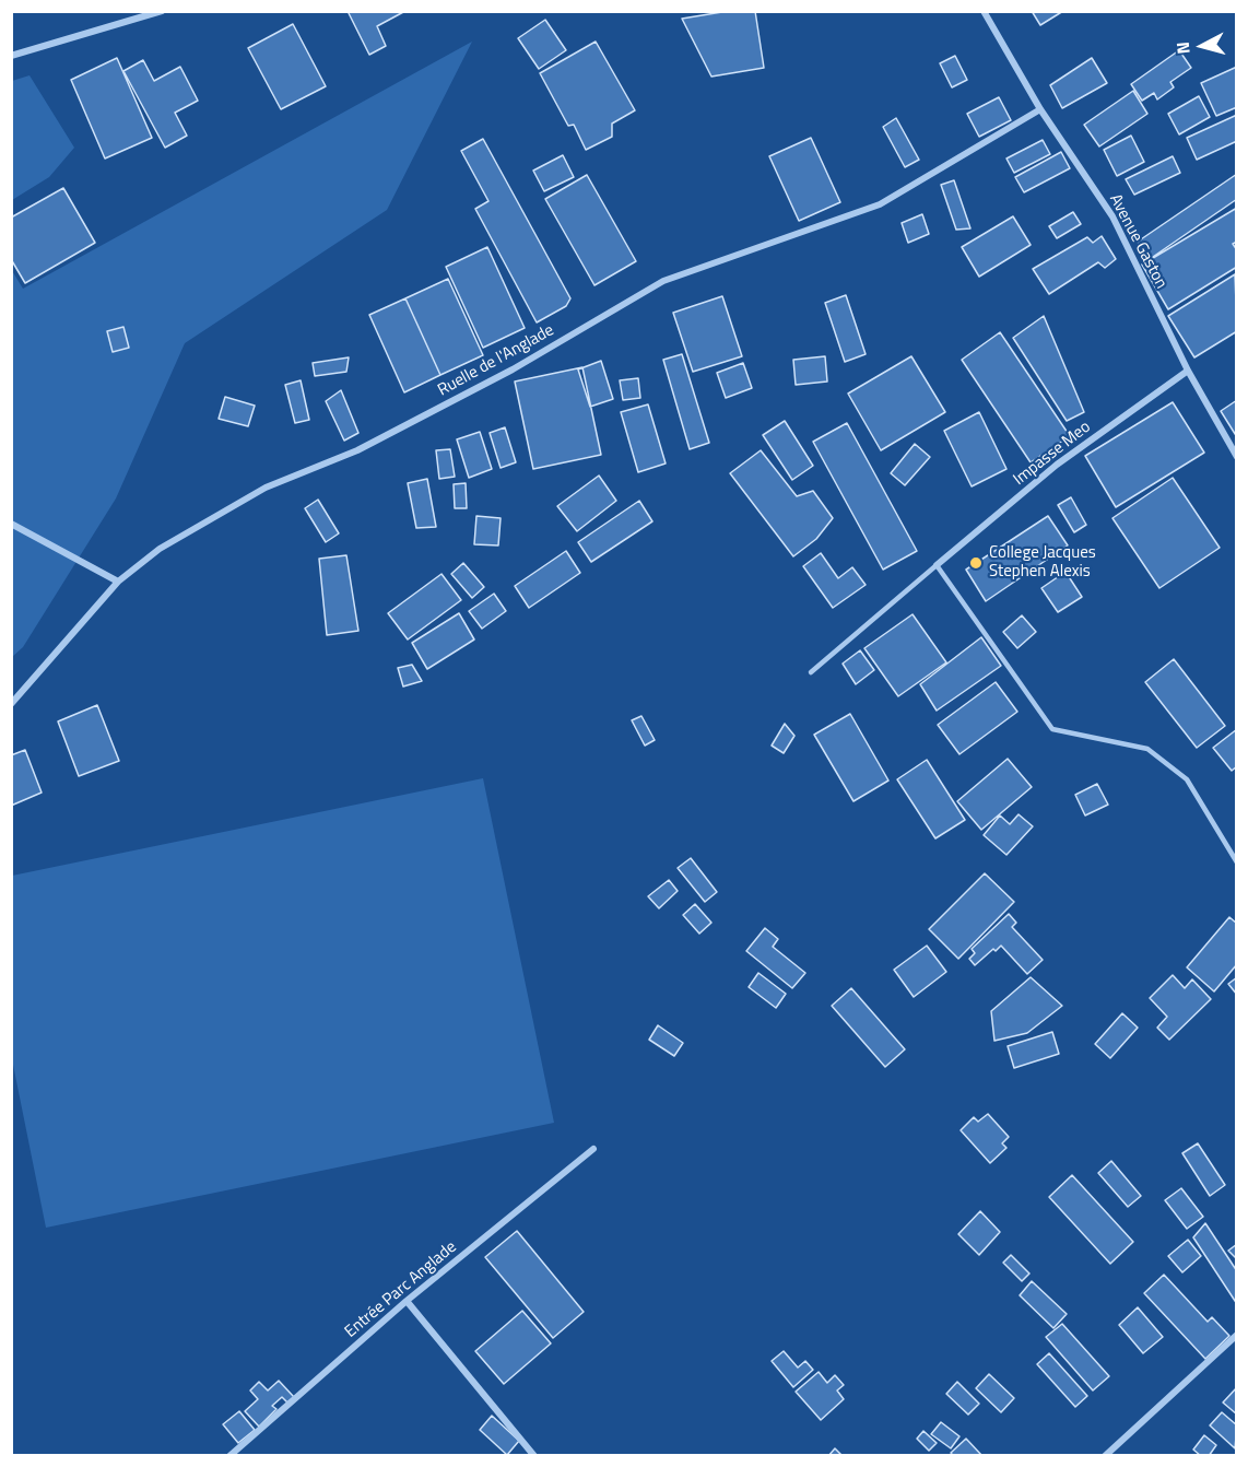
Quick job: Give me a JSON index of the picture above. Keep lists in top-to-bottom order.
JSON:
{
  "streets": {
    "street": [
      "Avenue Gaston",
      "Ruelle de l'Anglade",
      "Impasse Meo",
      "Entrée Parc Anglade"
    ]
  },
  "crossings": [
    ["Avenue Gaston", "Ruelle de l'Anglade"],
    ["Avenue Gaston", "Impasse Meo"]
  ],
  "places": ["College Jacques Stephen Alexis"],
  "north": "left"
}
